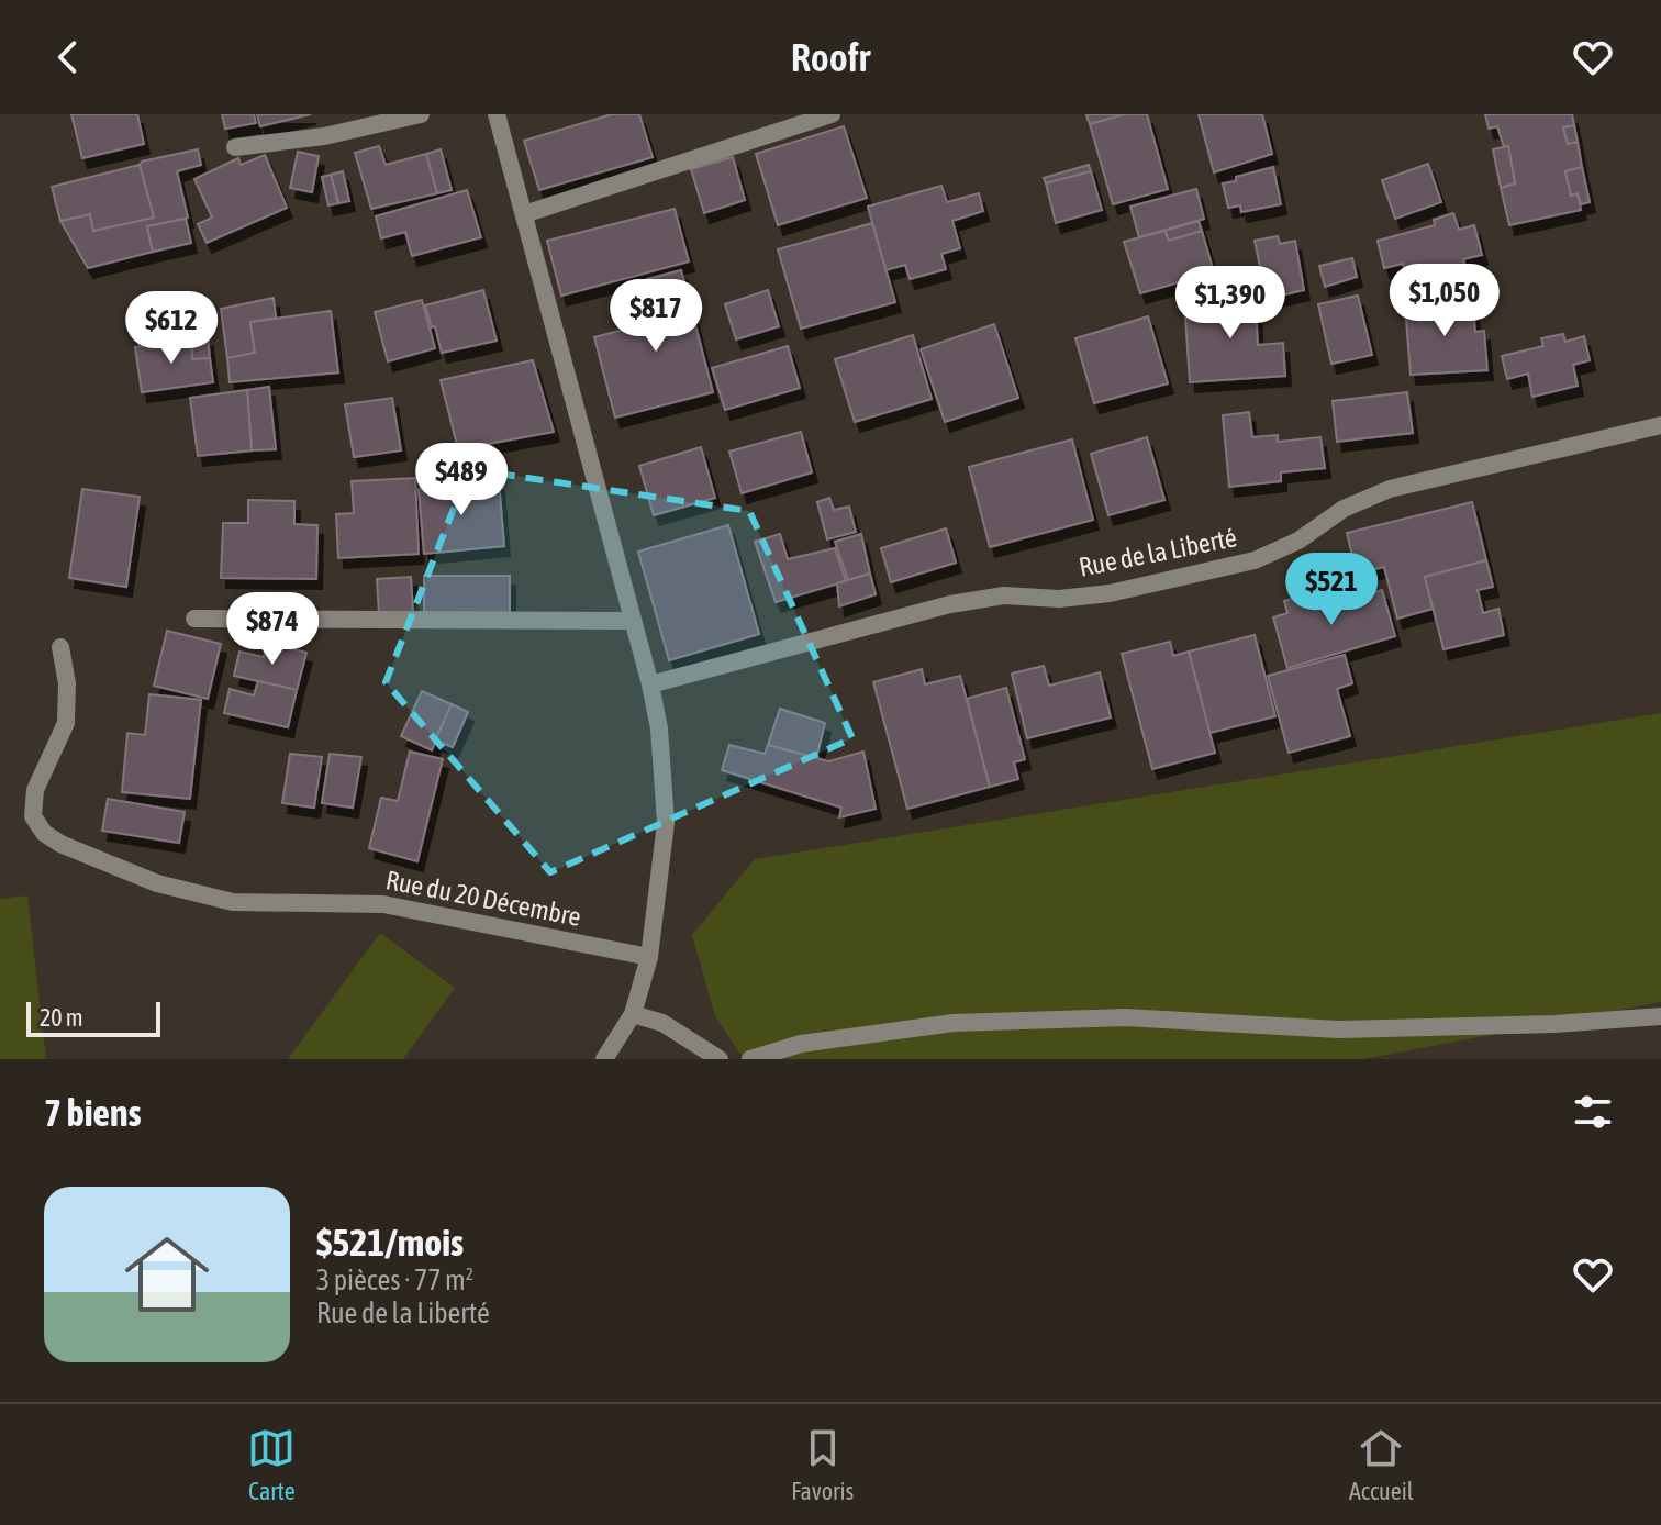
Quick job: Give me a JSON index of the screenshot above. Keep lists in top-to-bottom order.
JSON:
{
  "streets": {
    "street": ["Rue de la Liberté", "Rue du 20 Décembre"]
  },
  "scale_bar": "20 m",
  "page": {
    "header": "Roofr",
    "price": [
      "$1,050",
      "$1,390",
      "$817",
      "$612",
      "$489",
      "$521",
      "$874"
    ],
    "scale": "20 m",
    "heading": "7 biens",
    "list": [
      {
        "name": "$521/mois",
        "note": "3 pièces · 77 m² · Rue de la Liberté"
      }
    ],
    "tabs": ["Carte", "Favoris", "Accueil"]
  }
}
